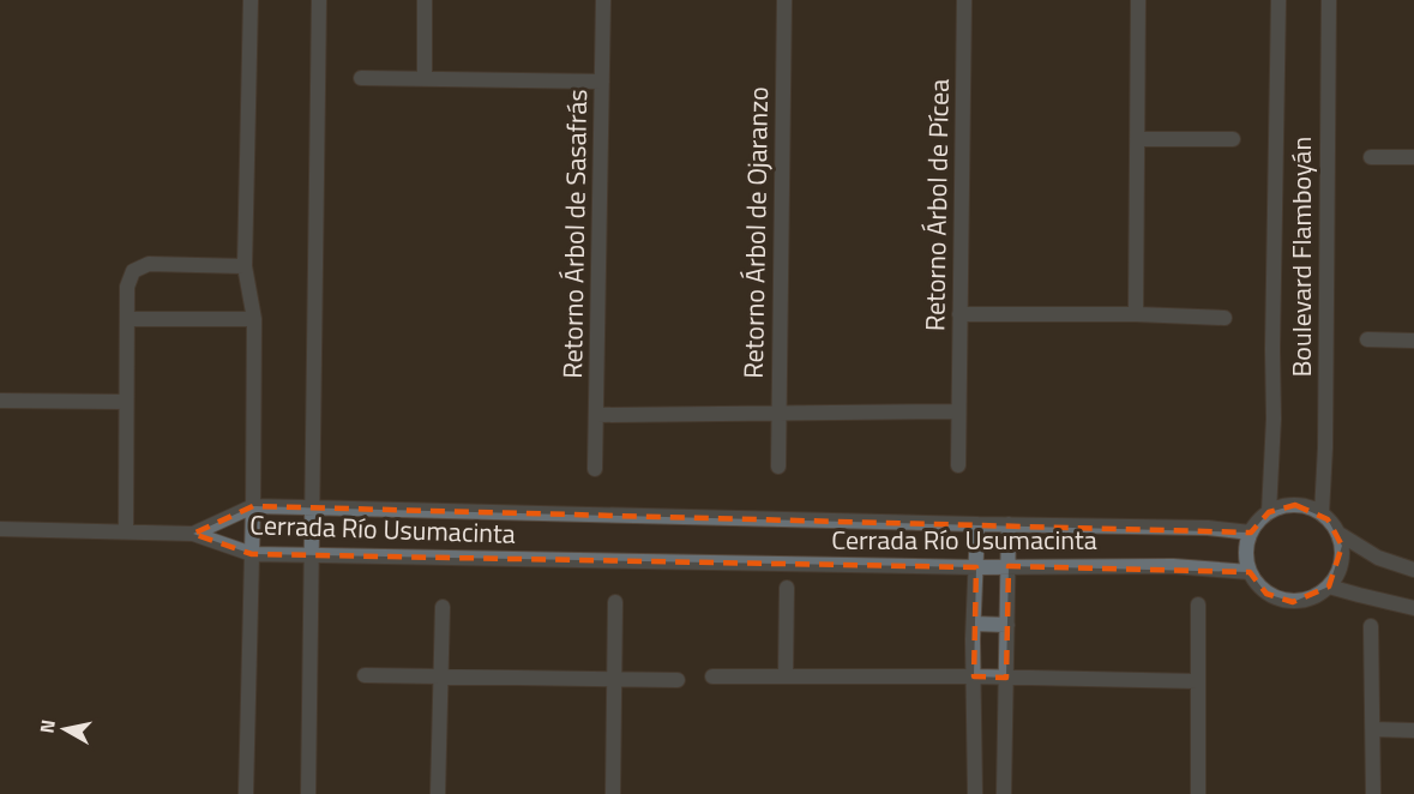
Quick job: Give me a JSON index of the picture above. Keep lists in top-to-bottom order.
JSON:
{
  "streets": {
    "street": [
      "Retorno Árbol de Pícea",
      "Retorno Árbol de Ojaranzo",
      "Retorno Árbol de Sasafrás",
      "Boulevard Flamboyán",
      "Cerrada Río Usumacinta"
    ]
  },
  "crossings": [
    ["Boulevard Flamboyán", "Cerrada Río Usumacinta"]
  ],
  "north": "left"
}
